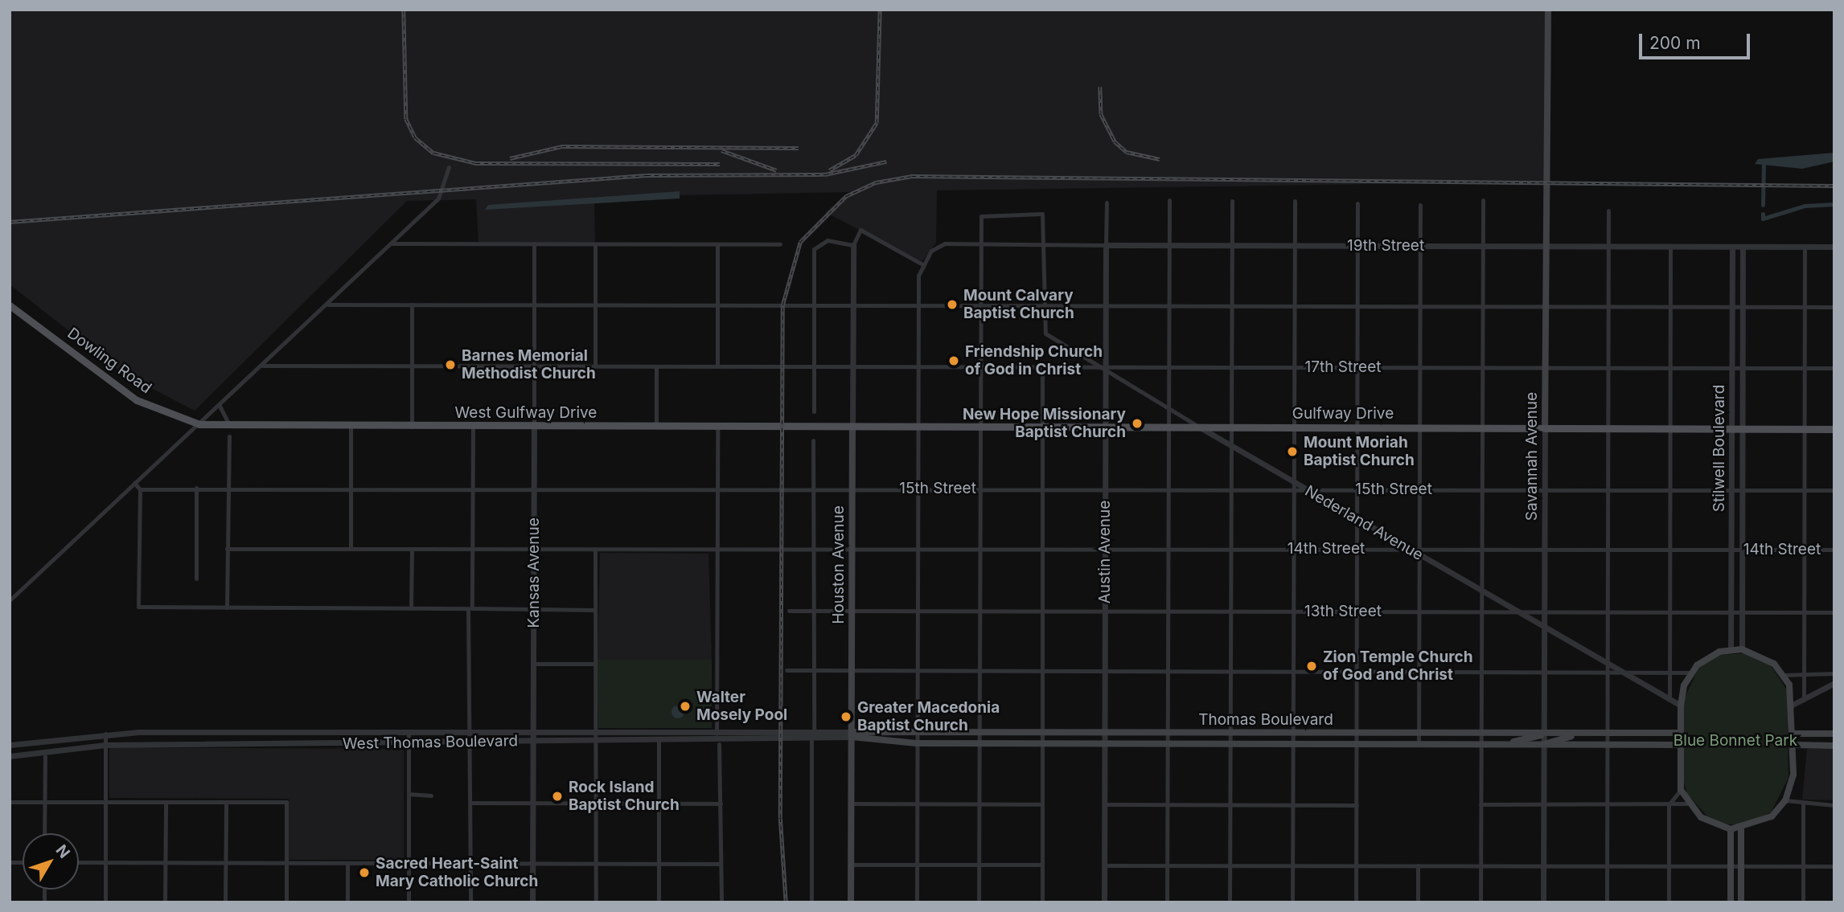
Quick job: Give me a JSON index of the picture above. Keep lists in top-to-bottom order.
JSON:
{
  "streets": {
    "main road": [
      "Dowling Road",
      "West Gulfway Drive",
      "Gulfway Drive",
      "Savannah Avenue",
      "Houston Avenue",
      "Thomas Boulevard"
    ],
    "street": [
      "19th Street",
      "17th Street",
      "Stilwell Boulevard",
      "15th Street",
      "Nederland Avenue",
      "14th Street",
      "Austin Avenue",
      "Kansas Avenue",
      "13th Street",
      "West Thomas Boulevard"
    ]
  },
  "crossings": [
    ["19th Street", "Stilwell Boulevard"],
    ["19th Street", "Savannah Avenue"],
    ["19th Street", "Austin Avenue"],
    ["19th Street", "Houston Avenue"],
    ["Dowling Road", "West Gulfway Drive"],
    ["17th Street", "Stilwell Boulevard"],
    ["17th Street", "Savannah Avenue"],
    ["17th Street", "Nederland Avenue"],
    ["17th Street", "Austin Avenue"],
    ["West Gulfway Drive", "Gulfway Drive"],
    ["West Gulfway Drive", "Houston Avenue"],
    ["West Gulfway Drive", "Kansas Avenue"],
    ["Gulfway Drive", "Stilwell Boulevard"],
    ["Gulfway Drive", "Savannah Avenue"],
    ["Gulfway Drive", "Nederland Avenue"],
    ["Gulfway Drive", "Austin Avenue"],
    ["Gulfway Drive", "Houston Avenue"],
    ["Stilwell Boulevard", "15th Street"],
    ["Stilwell Boulevard", "Nederland Avenue"],
    ["Stilwell Boulevard", "14th Street"],
    ["Stilwell Boulevard", "13th Street"],
    ["Stilwell Boulevard", "Thomas Boulevard"],
    ["Savannah Avenue", "15th Street"],
    ["Savannah Avenue", "Nederland Avenue"],
    ["Savannah Avenue", "14th Street"],
    ["Savannah Avenue", "13th Street"],
    ["Savannah Avenue", "Thomas Boulevard"],
    ["15th Street", "Nederland Avenue"],
    ["15th Street", "Austin Avenue"],
    ["15th Street", "Houston Avenue"],
    ["15th Street", "Kansas Avenue"],
    ["Nederland Avenue", "14th Street"],
    ["Nederland Avenue", "Austin Avenue"],
    ["Nederland Avenue", "13th Street"],
    ["Nederland Avenue", "Thomas Boulevard"],
    ["14th Street", "Austin Avenue"],
    ["14th Street", "Houston Avenue"],
    ["14th Street", "Kansas Avenue"],
    ["Austin Avenue", "13th Street"],
    ["Austin Avenue", "Thomas Boulevard"],
    ["Houston Avenue", "13th Street"],
    ["Houston Avenue", "Thomas Boulevard"],
    ["Houston Avenue", "West Thomas Boulevard"],
    ["Kansas Avenue", "West Thomas Boulevard"],
    ["Thomas Boulevard", "West Thomas Boulevard"]
  ],
  "parks": ["Blue Bonnet Park"],
  "places": [
    "Mount Calvary Baptist Church",
    "Friendship Church of God in Christ",
    "Barnes Memorial Methodist Church",
    "New Hope Missionary Baptist Church",
    "Mount Moriah Baptist Church",
    "Zion Temple Church of God and Christ",
    "Walter Mosely Pool",
    "Greater Macedonia Baptist Church",
    "Rock Island Baptist Church",
    "Sacred Heart-Saint Mary Catholic Church"
  ],
  "scale_bar": "200 m",
  "north": "top right"
}
